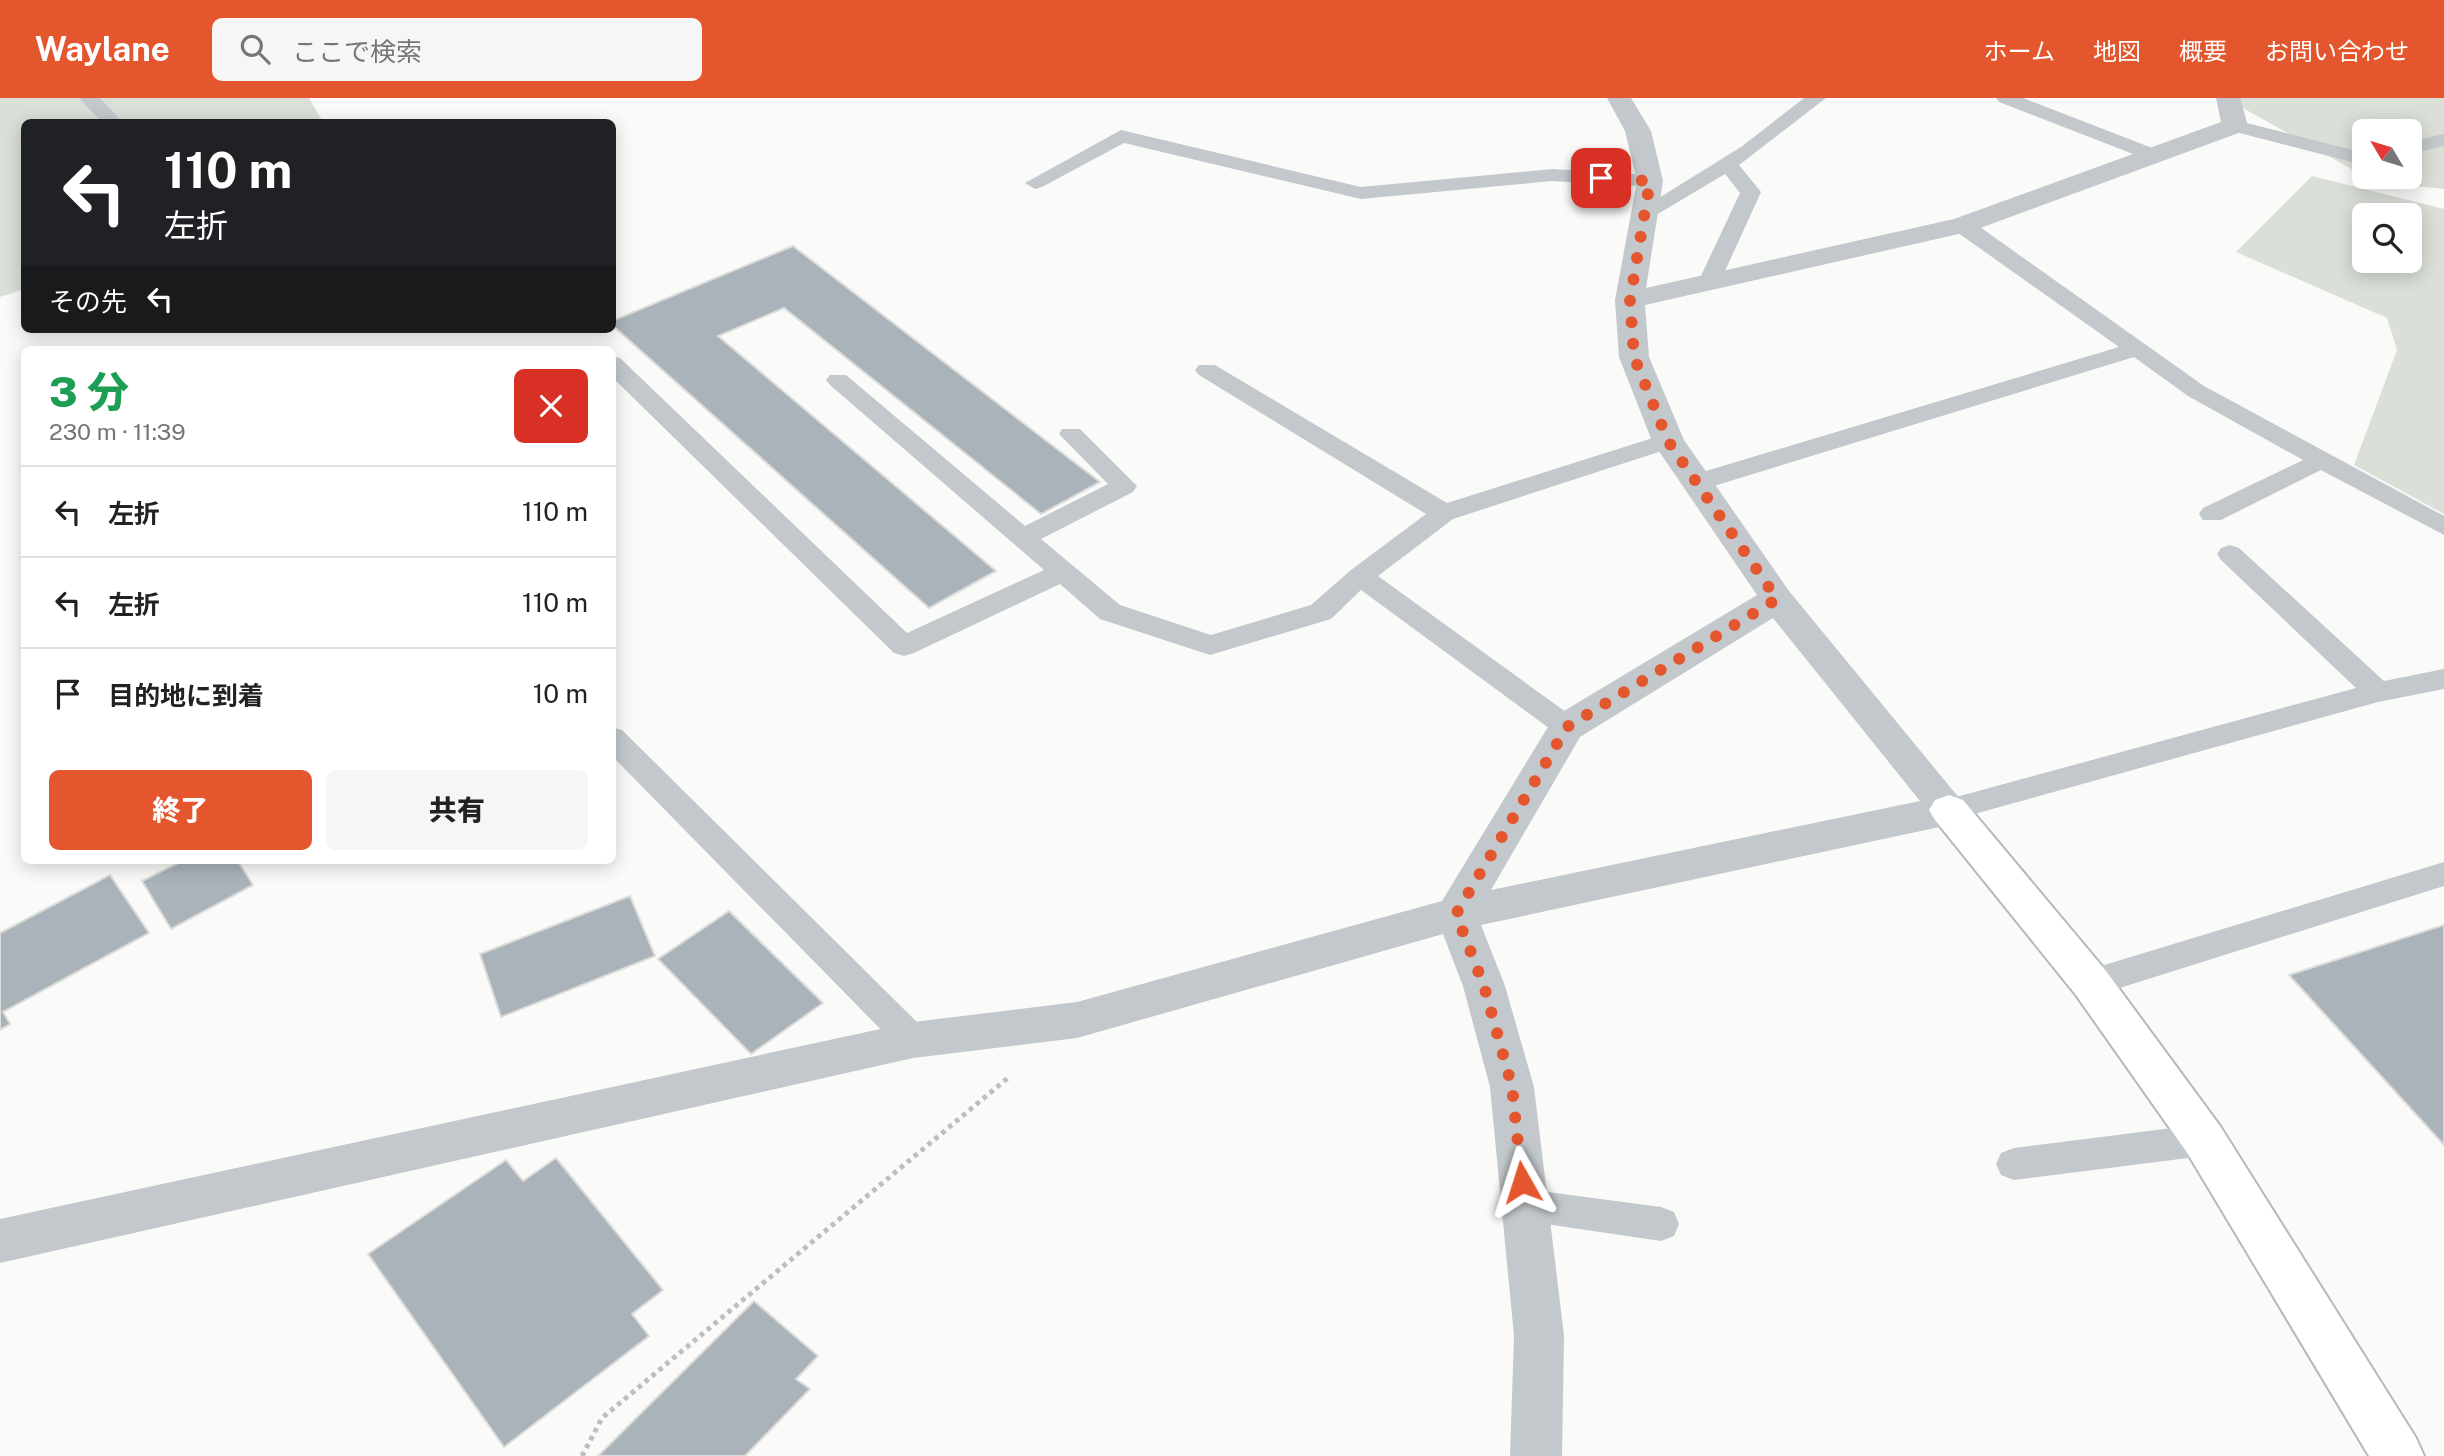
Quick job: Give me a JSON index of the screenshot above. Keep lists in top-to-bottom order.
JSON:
{
  "north": "top left",
  "page": {
    "header": "Waylane",
    "search": "ここで検索",
    "nav": [
      "ホーム",
      "地図",
      "概要",
      "お問い合わせ"
    ],
    "turn": ["110 m", "左折"],
    "then": "その先",
    "heading": ["3 分", "230 m · 11:39"],
    "list": [
      {
        "name": "左折",
        "value": "110 m"
      },
      {
        "name": "左折",
        "value": "110 m"
      },
      {
        "name": "目的地に到着",
        "value": "10 m"
      }
    ],
    "buttons": ["終了", "共有"]
  }
}
